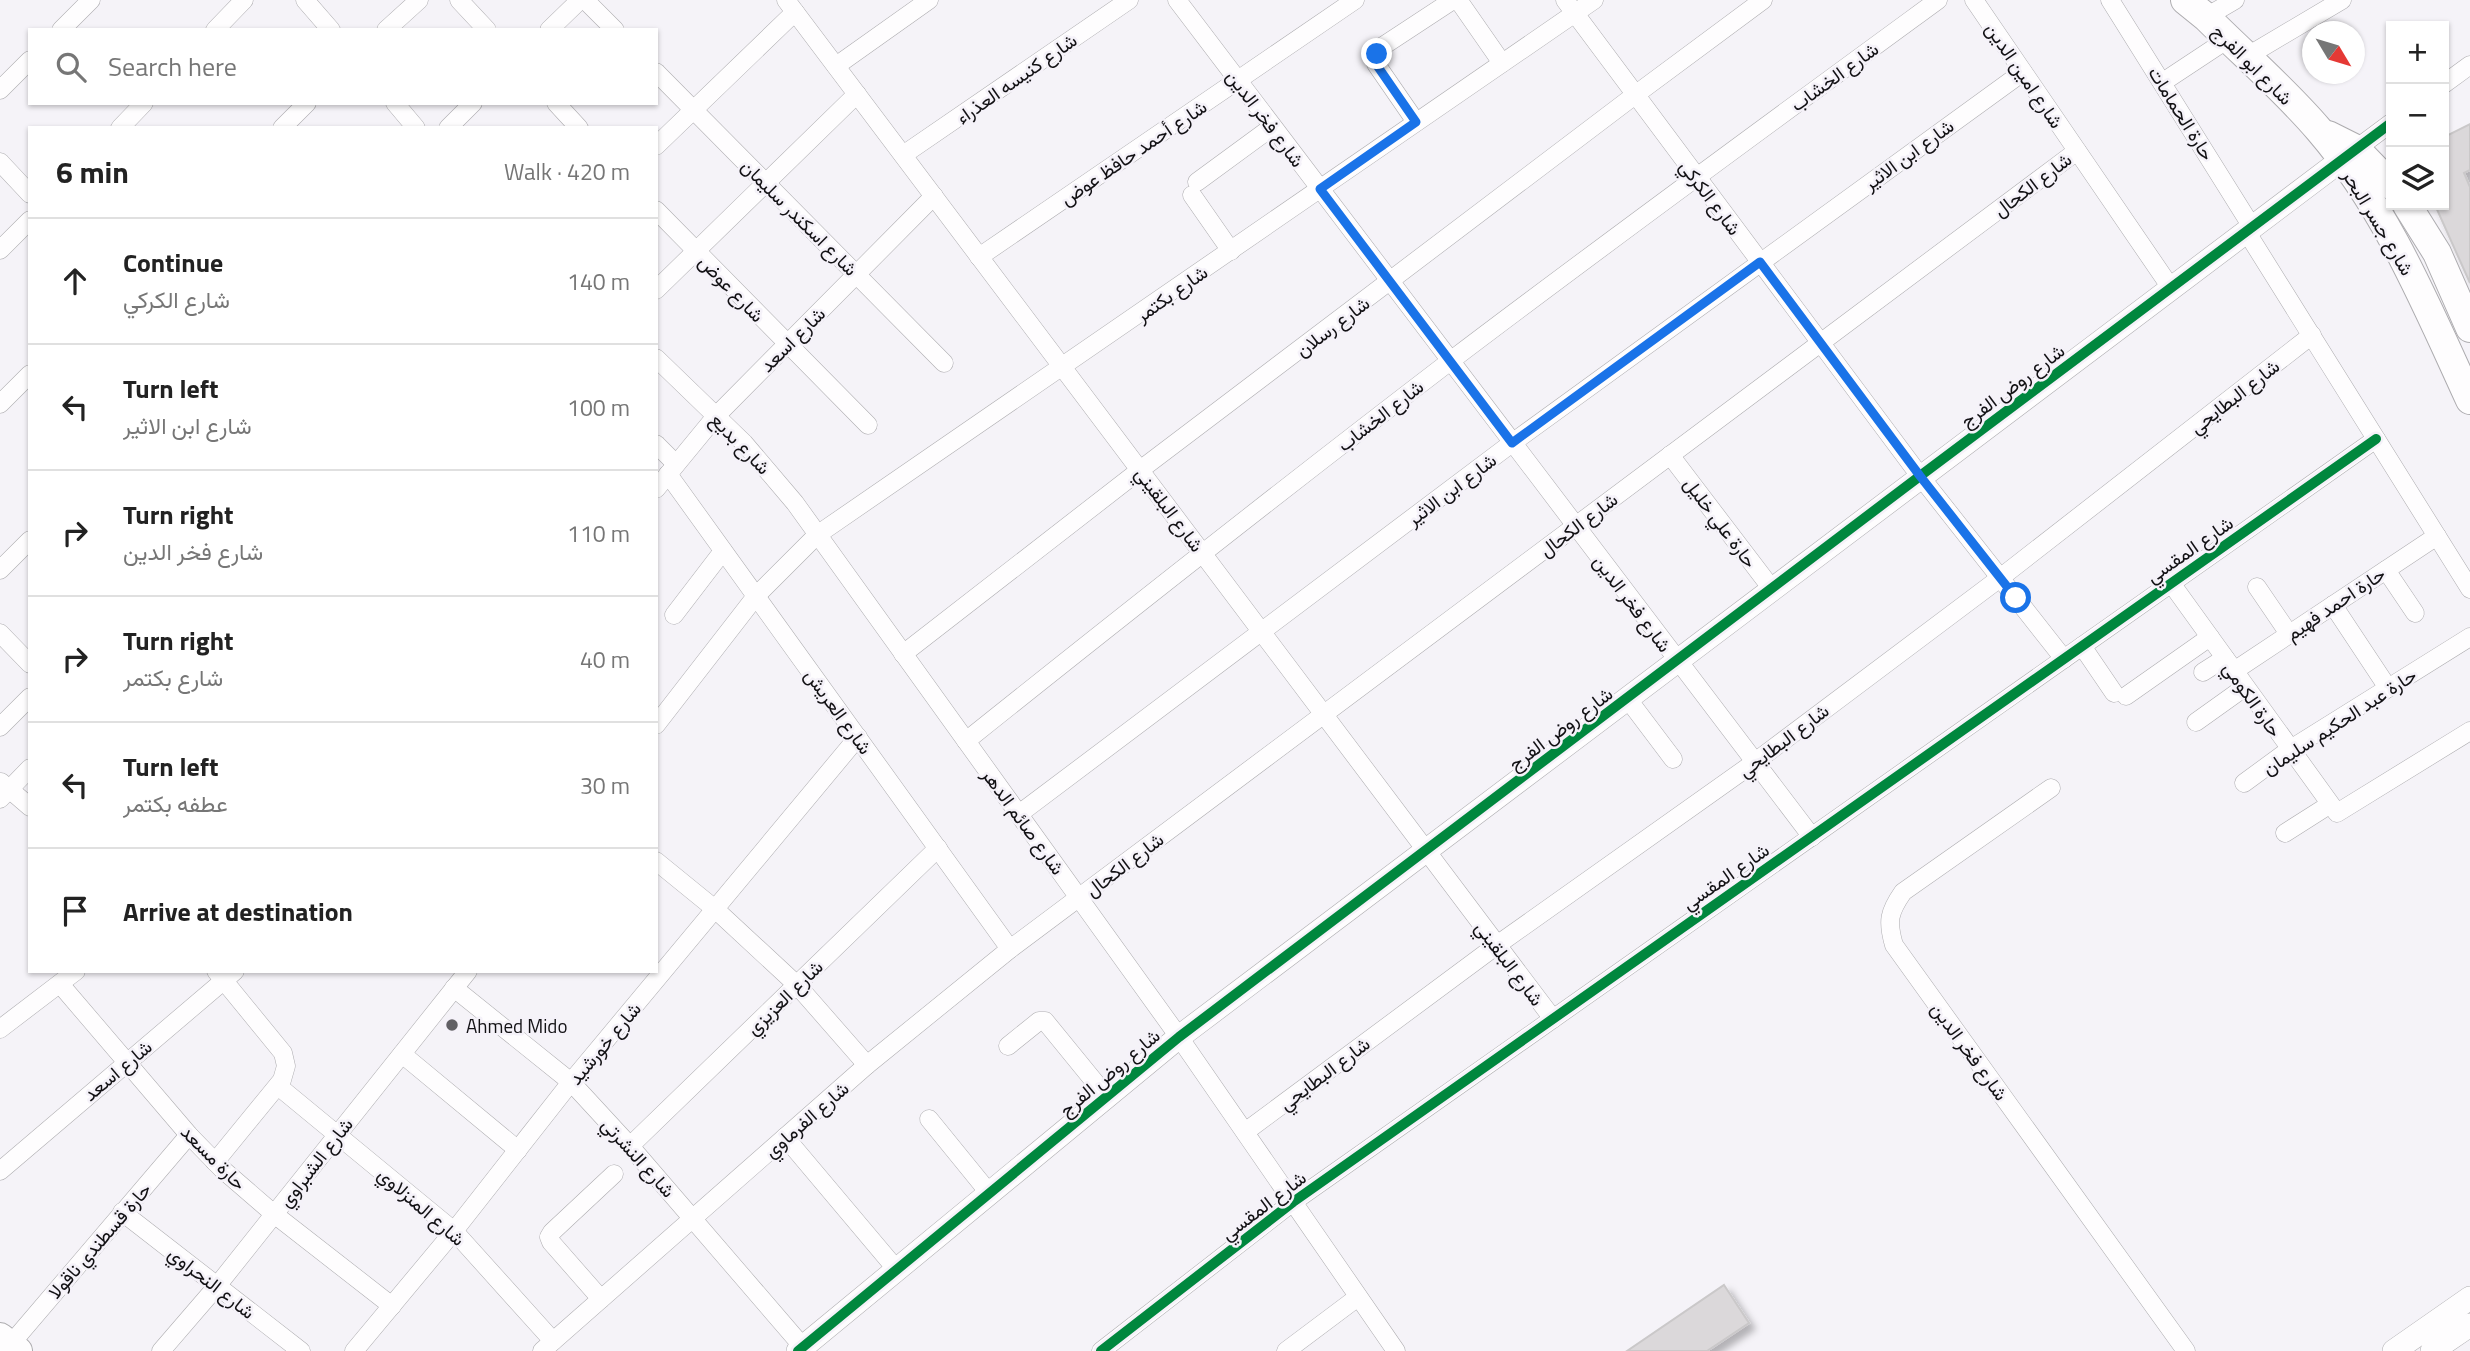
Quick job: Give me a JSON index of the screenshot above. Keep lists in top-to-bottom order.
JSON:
{
  "streets": {
    "main road": ["شارع ابو الفرج", "شارع جسر البحر"],
    "street": [
      "شارع امين الدين",
      "شارع الخشاب",
      "شارع كنيسه العذراء",
      "حارة الحمامات",
      "شارع فخر الدين",
      "شارع أحمد حافظ عوض",
      "شارع ابن الاثير",
      "شارع الكحال",
      "شارع الكركي",
      "شارع اسكندر سليمان",
      "شارع عوض",
      "شارع بكتمر",
      "شارع رسلان",
      "شارع اسعد",
      "شارع روض الفرج",
      "شارع البطايحي",
      "شارع بديع",
      "شارع البلقيني",
      "حارة علي خليل",
      "شارع المقسي",
      "حارة احمد فهيم",
      "حارة الكومي",
      "شارع العريش",
      "حارة عبد الحكيم سليمان",
      "شارع صائم الدهر",
      "شارع العزيزي",
      "شارع خورشيد",
      "شارع الفرماوي",
      "حارة مسعد",
      "شارع النشرتي",
      "شارع الشبراوي",
      "شارع المنزلاوي",
      "حارة قسطندي ناقولا",
      "شارع النحراوي"
    ]
  },
  "crossings": [
    ["شارع ابو الفرج", "شارع جسر البحر"],
    ["شارع امين الدين", "شارع ابن الاثير"],
    ["شارع امين الدين", "شارع الكحال"],
    ["شارع امين الدين", "شارع روض الفرج"],
    ["شارع الخشاب", "شارع فخر الدين"],
    ["شارع الخشاب", "شارع الكركي"],
    ["شارع الخشاب", "شارع البلقيني"],
    ["شارع الخشاب", "شارع صائم الدهر"],
    ["شارع كنيسه العذراء", "شارع البلقيني"],
    ["حارة الحمامات", "شارع روض الفرج"],
    ["حارة الحمامات", "شارع البطايحي"],
    ["حارة الحمامات", "شارع المقسي"],
    ["حارة الحمامات", "حارة احمد فهيم"],
    ["شارع فخر الدين", "شارع أحمد حافظ عوض"],
    ["شارع فخر الدين", "شارع ابن الاثير"],
    ["شارع فخر الدين", "شارع الكحال"],
    ["شارع فخر الدين", "شارع بكتمر"],
    ["شارع فخر الدين", "شارع رسلان"],
    ["شارع فخر الدين", "شارع روض الفرج"],
    ["شارع فخر الدين", "شارع البطايحي"],
    ["شارع فخر الدين", "شارع المقسي"],
    ["شارع أحمد حافظ عوض", "شارع البلقيني"],
    ["شارع ابن الاثير", "شارع الكركي"],
    ["شارع ابن الاثير", "شارع البلقيني"],
    ["شارع ابن الاثير", "شارع صائم الدهر"],
    ["شارع الكحال", "شارع الكركي"],
    ["شارع الكحال", "شارع البلقيني"],
    ["شارع الكحال", "حارة علي خليل"],
    ["شارع الكحال", "شارع صائم الدهر"],
    ["شارع الكحال", "شارع الفرماوي"],
    ["شارع الكركي", "شارع بكتمر"],
    ["شارع الكركي", "شارع رسلان"],
    ["شارع الكركي", "شارع روض الفرج"],
    ["شارع الكركي", "شارع البطايحي"],
    ["شارع الكركي", "شارع المقسي"],
    ["شارع اسكندر سليمان", "شارع اسعد"],
    ["شارع جسر البحر", "شارع روض الفرج"],
    ["شارع عوض", "شارع اسعد"],
    ["شارع بكتمر", "شارع بديع"],
    ["شارع بكتمر", "شارع البلقيني"],
    ["شارع بكتمر", "شارع العريش"],
    ["شارع بكتمر", "شارع صائم الدهر"],
    ["شارع رسلان", "شارع البلقيني"],
    ["شارع رسلان", "شارع صائم الدهر"],
    ["شارع اسعد", "شارع بديع"],
    ["شارع اسعد", "شارع البلقيني"],
    ["شارع اسعد", "شارع العريش"],
    ["شارع اسعد", "حارة مسعد"],
    ["شارع روض الفرج", "شارع البلقيني"],
    ["شارع روض الفرج", "حارة علي خليل"],
    ["شارع روض الفرج", "شارع صائم الدهر"],
    ["شارع روض الفرج", "شارع النشرتي"],
    ["شارع البطايحي", "شارع البلقيني"],
    ["شارع البطايحي", "شارع صائم الدهر"],
    ["شارع بديع", "شارع صائم الدهر"],
    ["شارع البلقيني", "شارع المقسي"],
    ["شارع المقسي", "حارة الكومي"],
    ["شارع المقسي", "شارع صائم الدهر"],
    ["حارة احمد فهيم", "حارة الكومي"],
    ["حارة الكومي", "حارة عبد الحكيم سليمان"],
    ["شارع العريش", "شارع العزيزي"],
    ["شارع العريش", "شارع خورشيد"],
    ["شارع العريش", "شارع الفرماوي"],
    ["شارع صائم الدهر", "شارع الفرماوي"],
    ["شارع العزيزي", "شارع النشرتي"],
    ["شارع خورشيد", "حارة مسعد"],
    ["شارع خورشيد", "شارع النشرتي"],
    ["شارع خورشيد", "شارع المنزلاوي"],
    ["شارع الفرماوي", "شارع النشرتي"],
    ["شارع الفرماوي", "شارع المنزلاوي"],
    ["حارة مسعد", "شارع الشبراوي"],
    ["حارة مسعد", "حارة قسطندي ناقولا"],
    ["شارع النشرتي", "شارع الشبراوي"],
    ["شارع الشبراوي", "شارع المنزلاوي"],
    ["شارع الشبراوي", "شارع النحراوي"],
    ["حارة قسطندي ناقولا", "شارع النحراوي"]
  ],
  "places": ["Ahmed Mido"],
  "north": "bottom right",
  "page": {
    "map_buttons": ["+", "−"],
    "search": "Search here",
    "heading": ["6 min", "Walk · 420 m"],
    "list": [
      ["Continue", "شارع الكركي", "140 m"],
      ["Turn left", "شارع ابن الاثير", "100 m"],
      ["Turn right", "شارع فخر الدين", "110 m"],
      ["Turn right", "شارع بكتمر", "40 m"],
      ["Turn left", "عطفه بكتمر", "30 m"],
      "Arrive at destination"
    ]
  }
}
